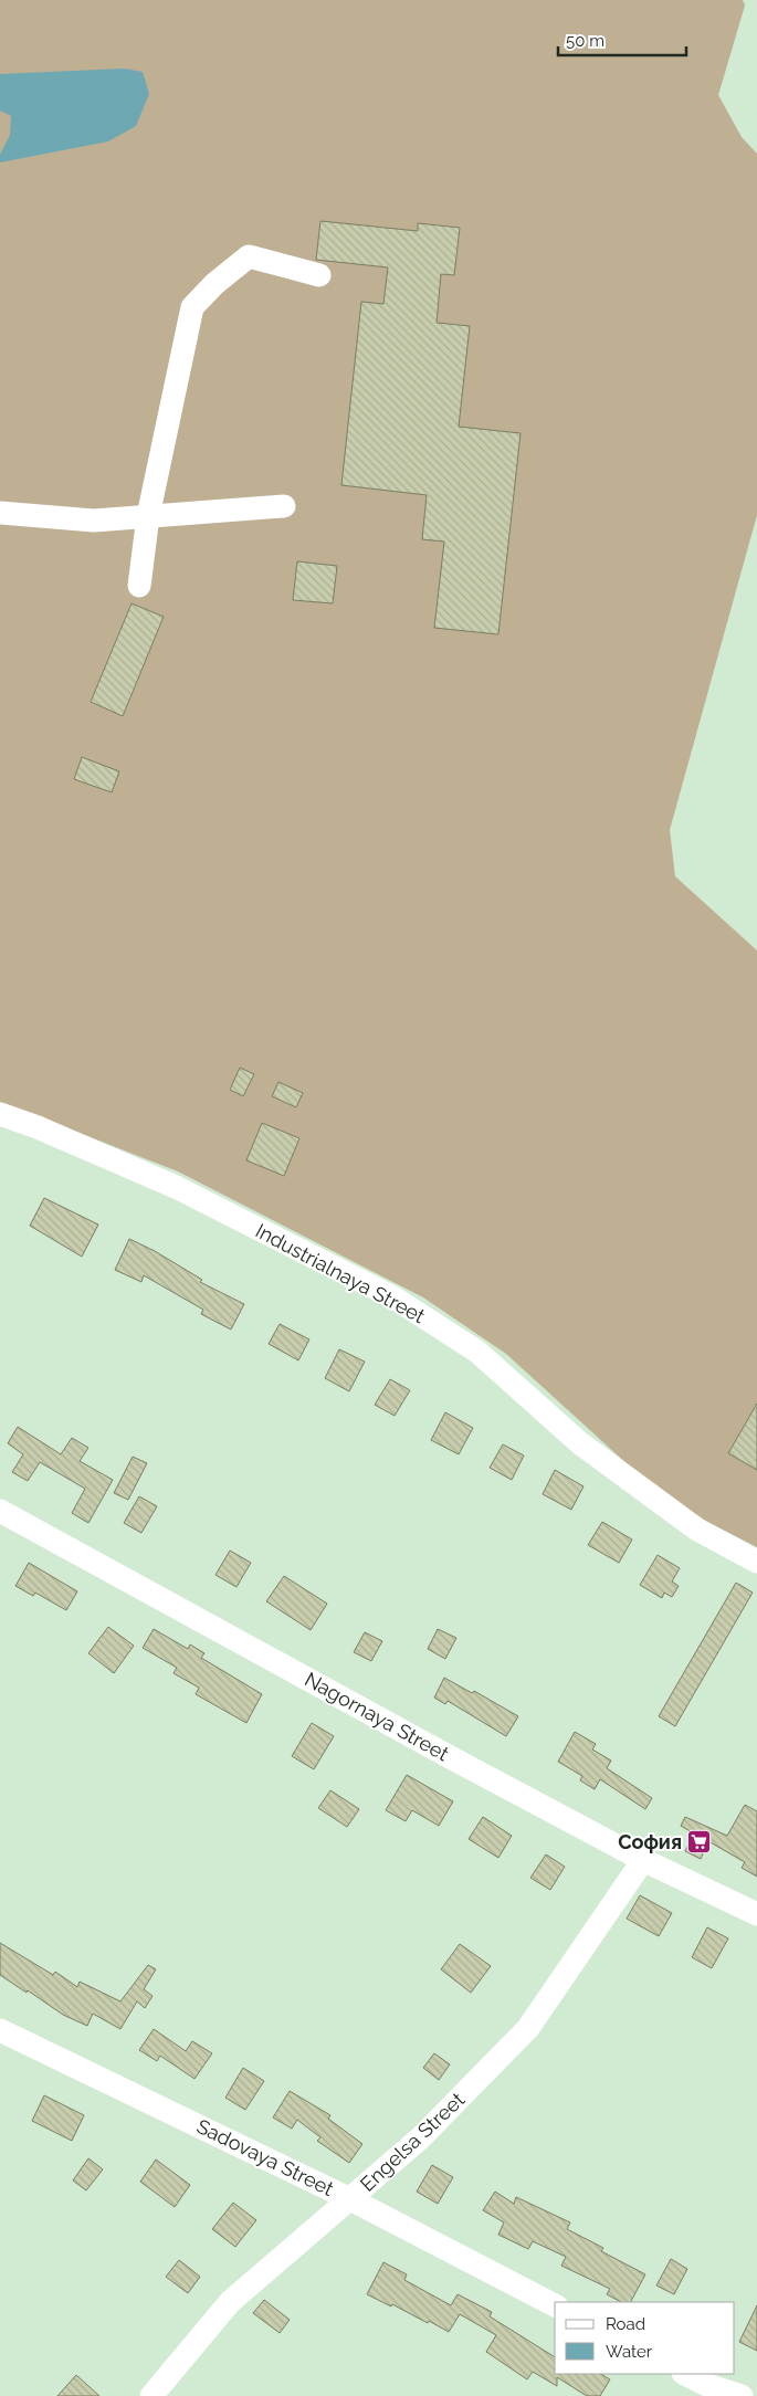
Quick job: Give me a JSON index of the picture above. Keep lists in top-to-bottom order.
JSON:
{
  "streets": {
    "street": [
      "Industrialnaya Street",
      "Nagornaya Street",
      "Engelsa Street",
      "Sadovaya Street"
    ]
  },
  "crossings": [
    ["Nagornaya Street", "Engelsa Street"],
    ["Engelsa Street", "Sadovaya Street"]
  ],
  "places": {
    "supermarket": ["София"]
  },
  "legend": ["Road", "Water"],
  "scale_bar": "50 m"
}
